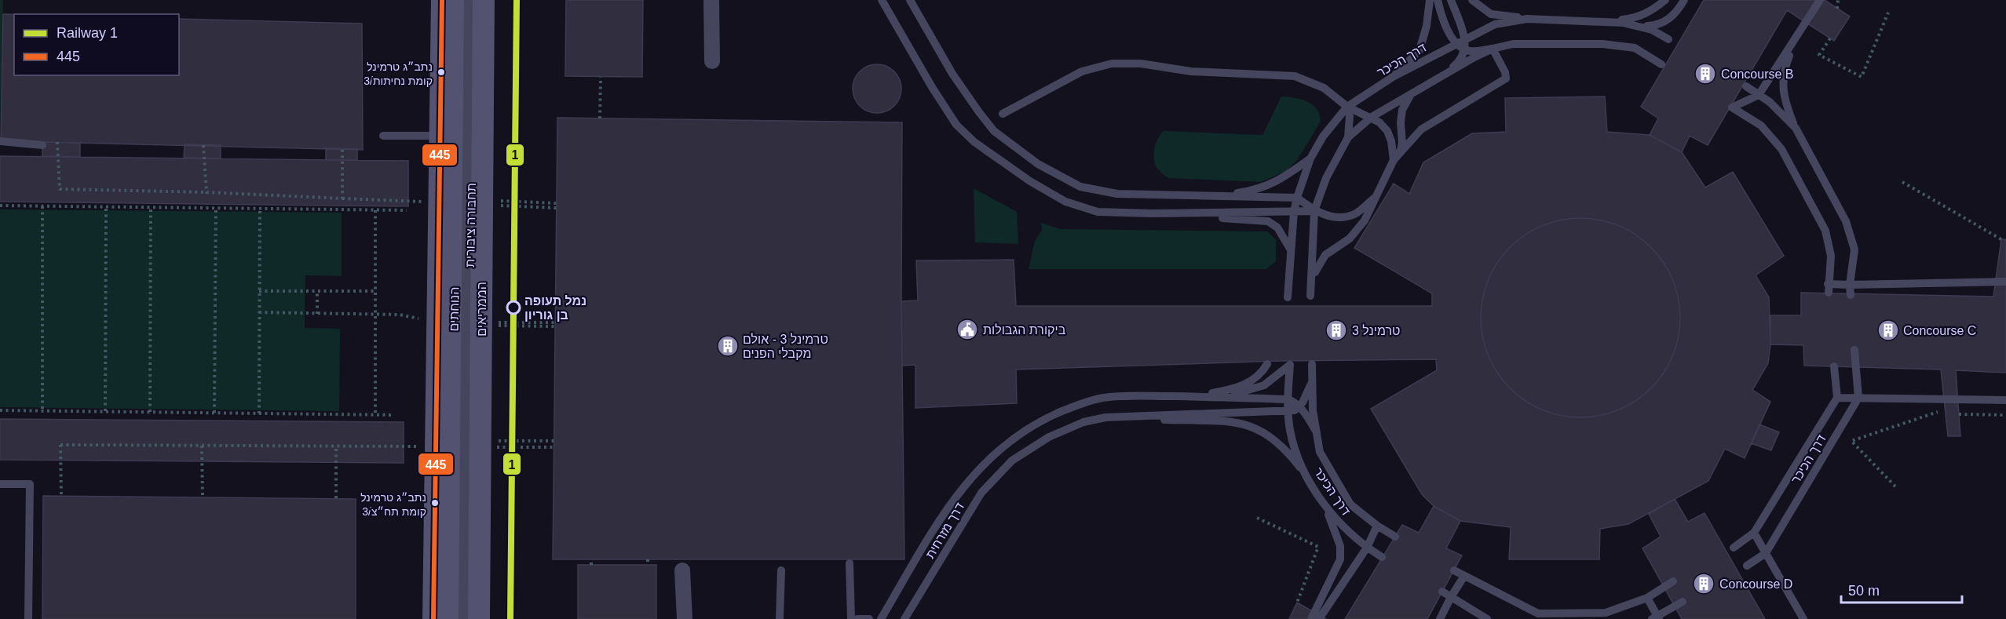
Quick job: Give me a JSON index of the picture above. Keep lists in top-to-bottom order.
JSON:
{
  "streets": {
    "street": ["תחבורה ציבורית", "הנוחתים", "הממריאים"],
    "lane": ["דרך הכיכר", "דרך מזרחית"]
  },
  "crossings": [
    ["תחבורה ציבורית", "הממריאים"]
  ],
  "places": {
    "other": ["נתב״ג טרמינל 3/קומת נחיתות", "נמל תעופה בן גוריון", "נתב״ג טרמינל 3/קומת תח״צ"],
    "building": [
      "Concourse B",
      "טרמינל 3",
      "Concourse C",
      "טרמינל 3 - אולם מקבלי הפנים",
      "Concourse D"
    ],
    "public building": ["ביקורת הגבולות"]
  },
  "lines": ["rail line 1", "transit line 445"],
  "legend": ["Railway 1", "445"],
  "scale_bar": "50 m"
}
